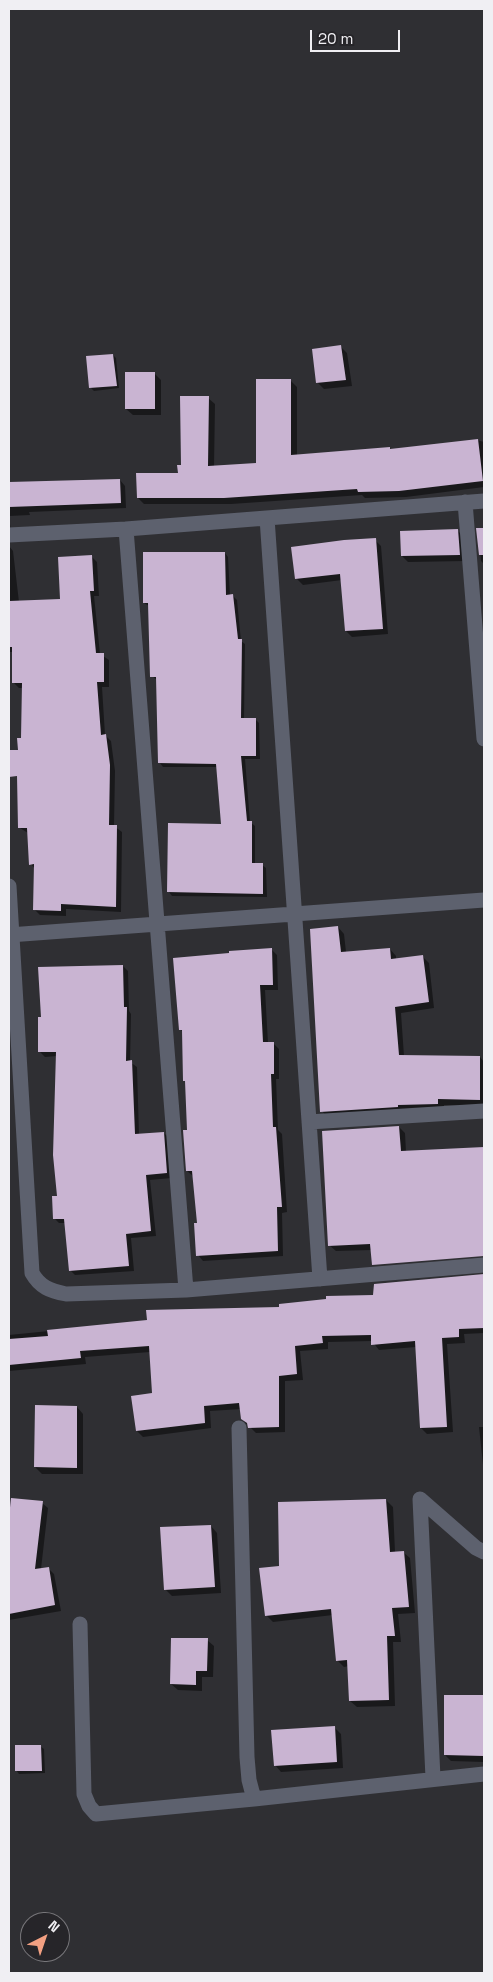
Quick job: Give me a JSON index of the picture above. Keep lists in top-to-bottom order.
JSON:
{
  "scale_bar": "20 m",
  "north": "top right"
}
